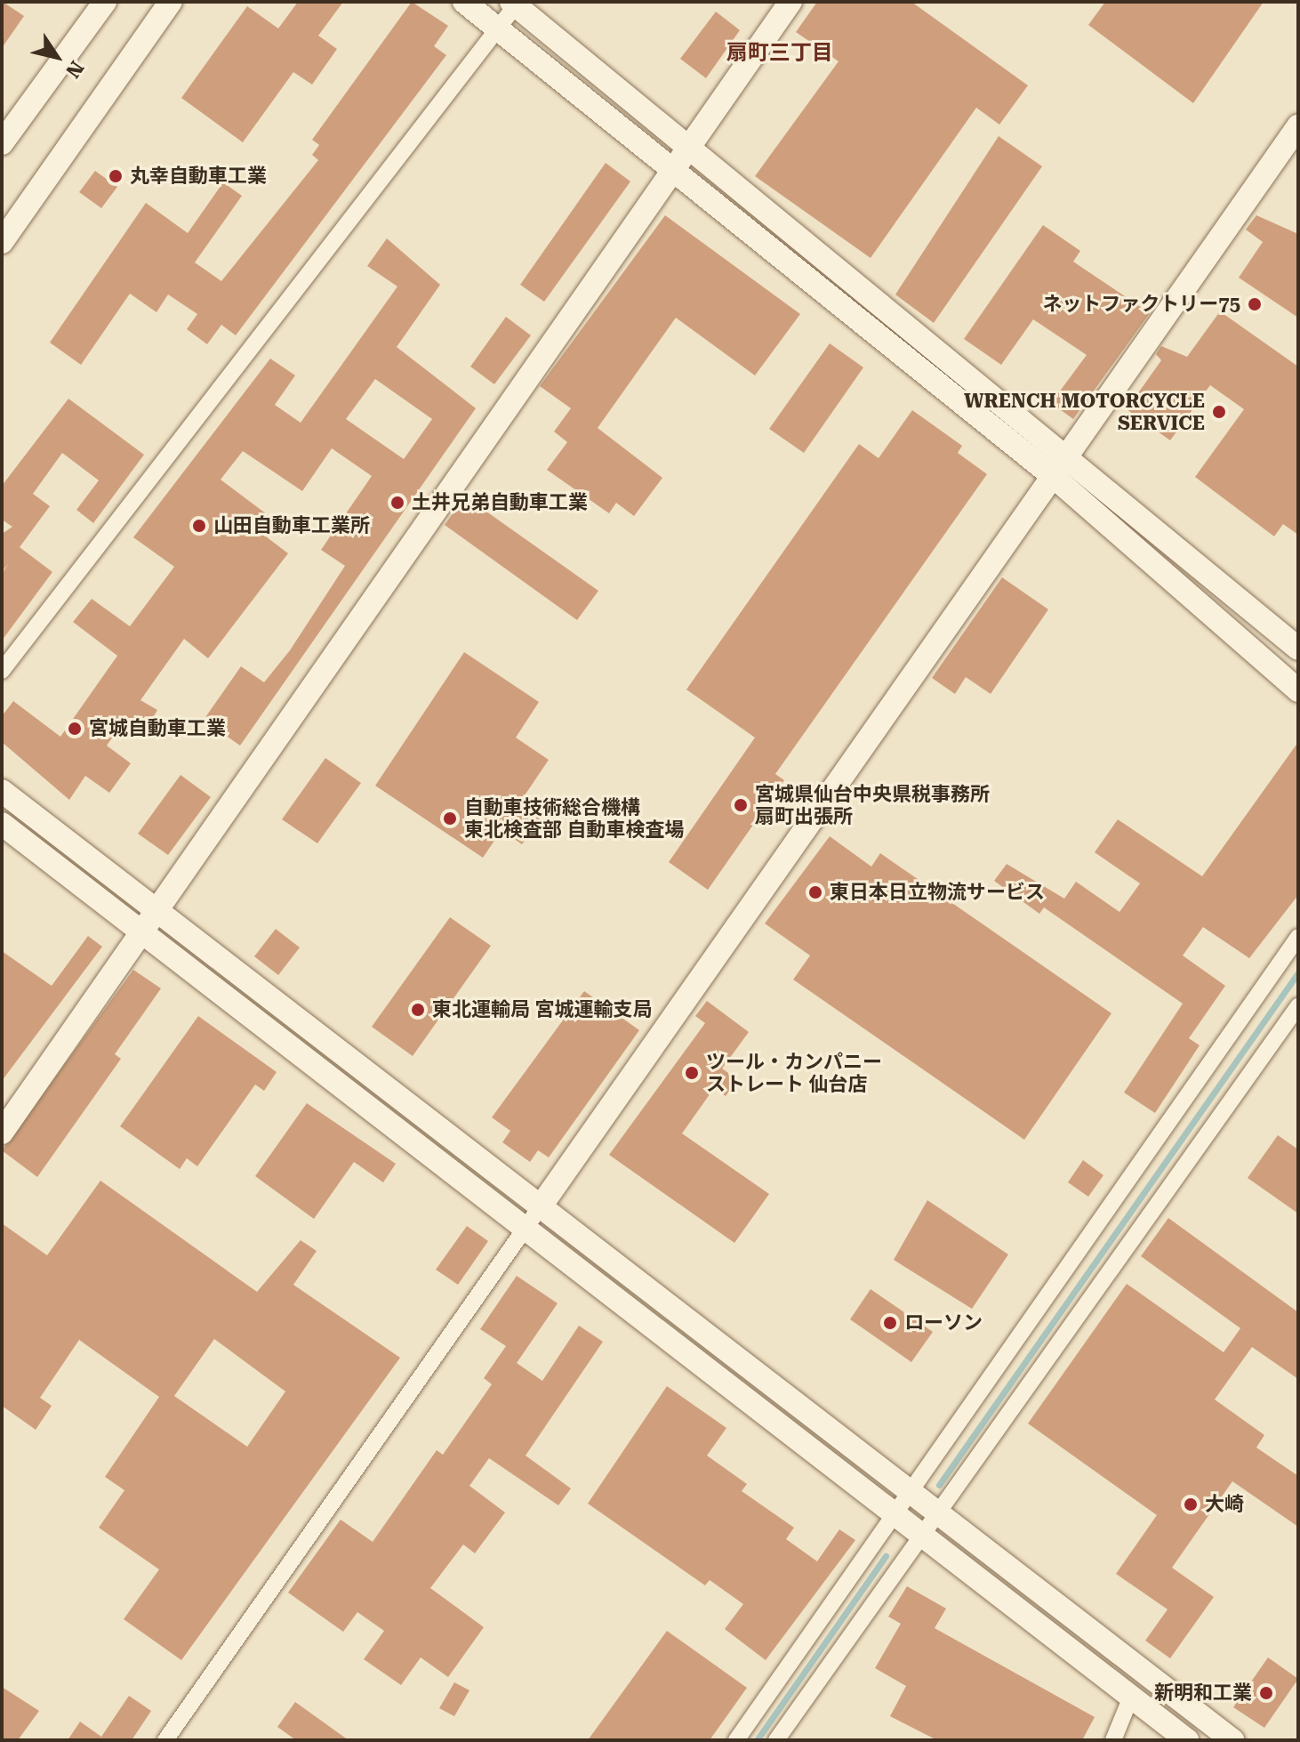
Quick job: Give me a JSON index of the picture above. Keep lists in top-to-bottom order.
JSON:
{
  "districts": ["扇町三丁目"],
  "places": [
    "丸幸自動車工業",
    "ネットファクトリー75",
    "WRENCH MOTORCYCLE SERVICE",
    "土井兄弟自動車工業",
    "山田自動車工業所",
    "宮城自動車工業",
    "宮城県仙台中央県税事務所 扇町出張所",
    "自動車技術総合機構 東北検査部 自動車検査場",
    "東日本日立物流サービス",
    "東北運輸局 宮城運輸支局",
    "ツール・カンパニー ストレート 仙台店",
    "ローソン",
    "大崎",
    "新明和工業"
  ],
  "north": "bottom right"
}
